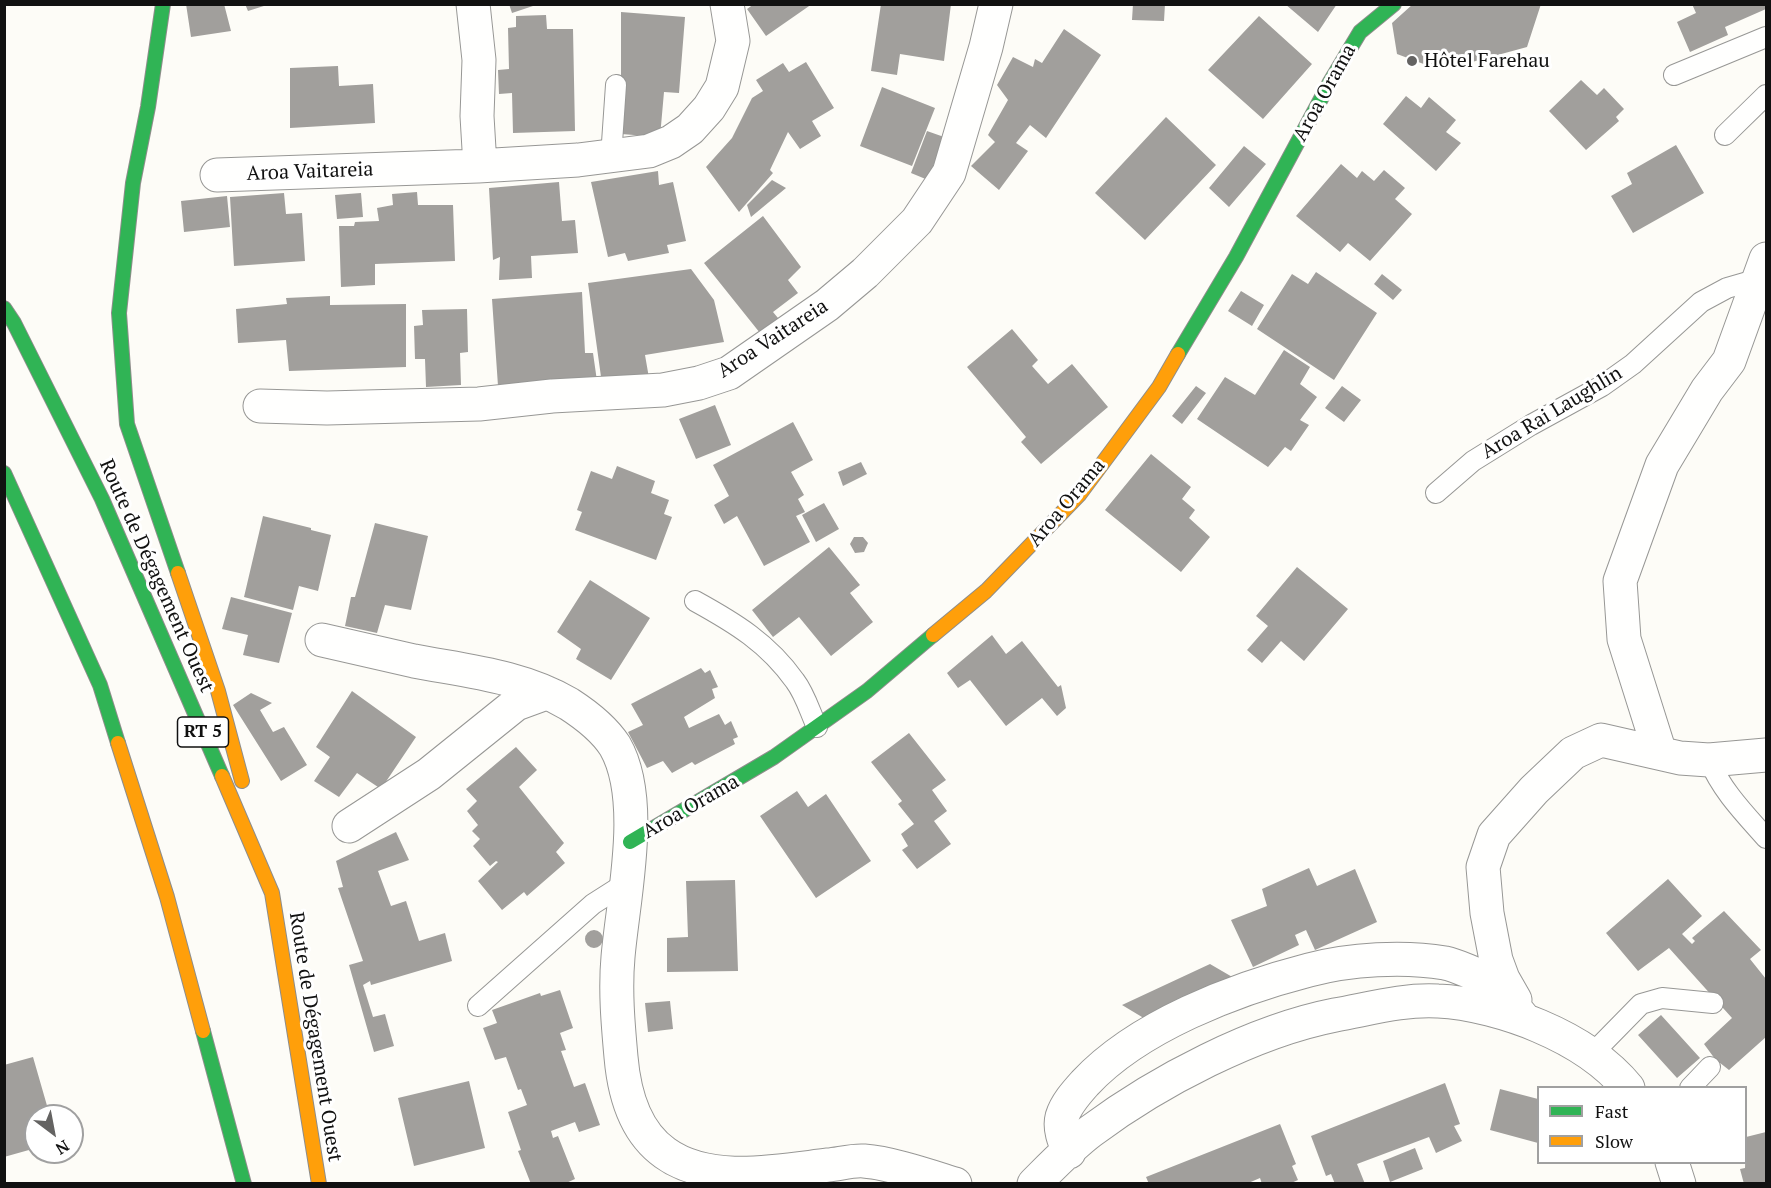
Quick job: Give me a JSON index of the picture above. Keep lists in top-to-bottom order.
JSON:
{
  "streets": {
    "main road": ["Aroa Orama", "Route de Dégagement Ouest", "RT 5"],
    "street": ["Aroa Vaitareia", "Aroa Rai Laughlin"]
  },
  "places": ["Hôtel Farehau"],
  "legend": ["Fast", "Slow"],
  "north": "bottom right"
}
